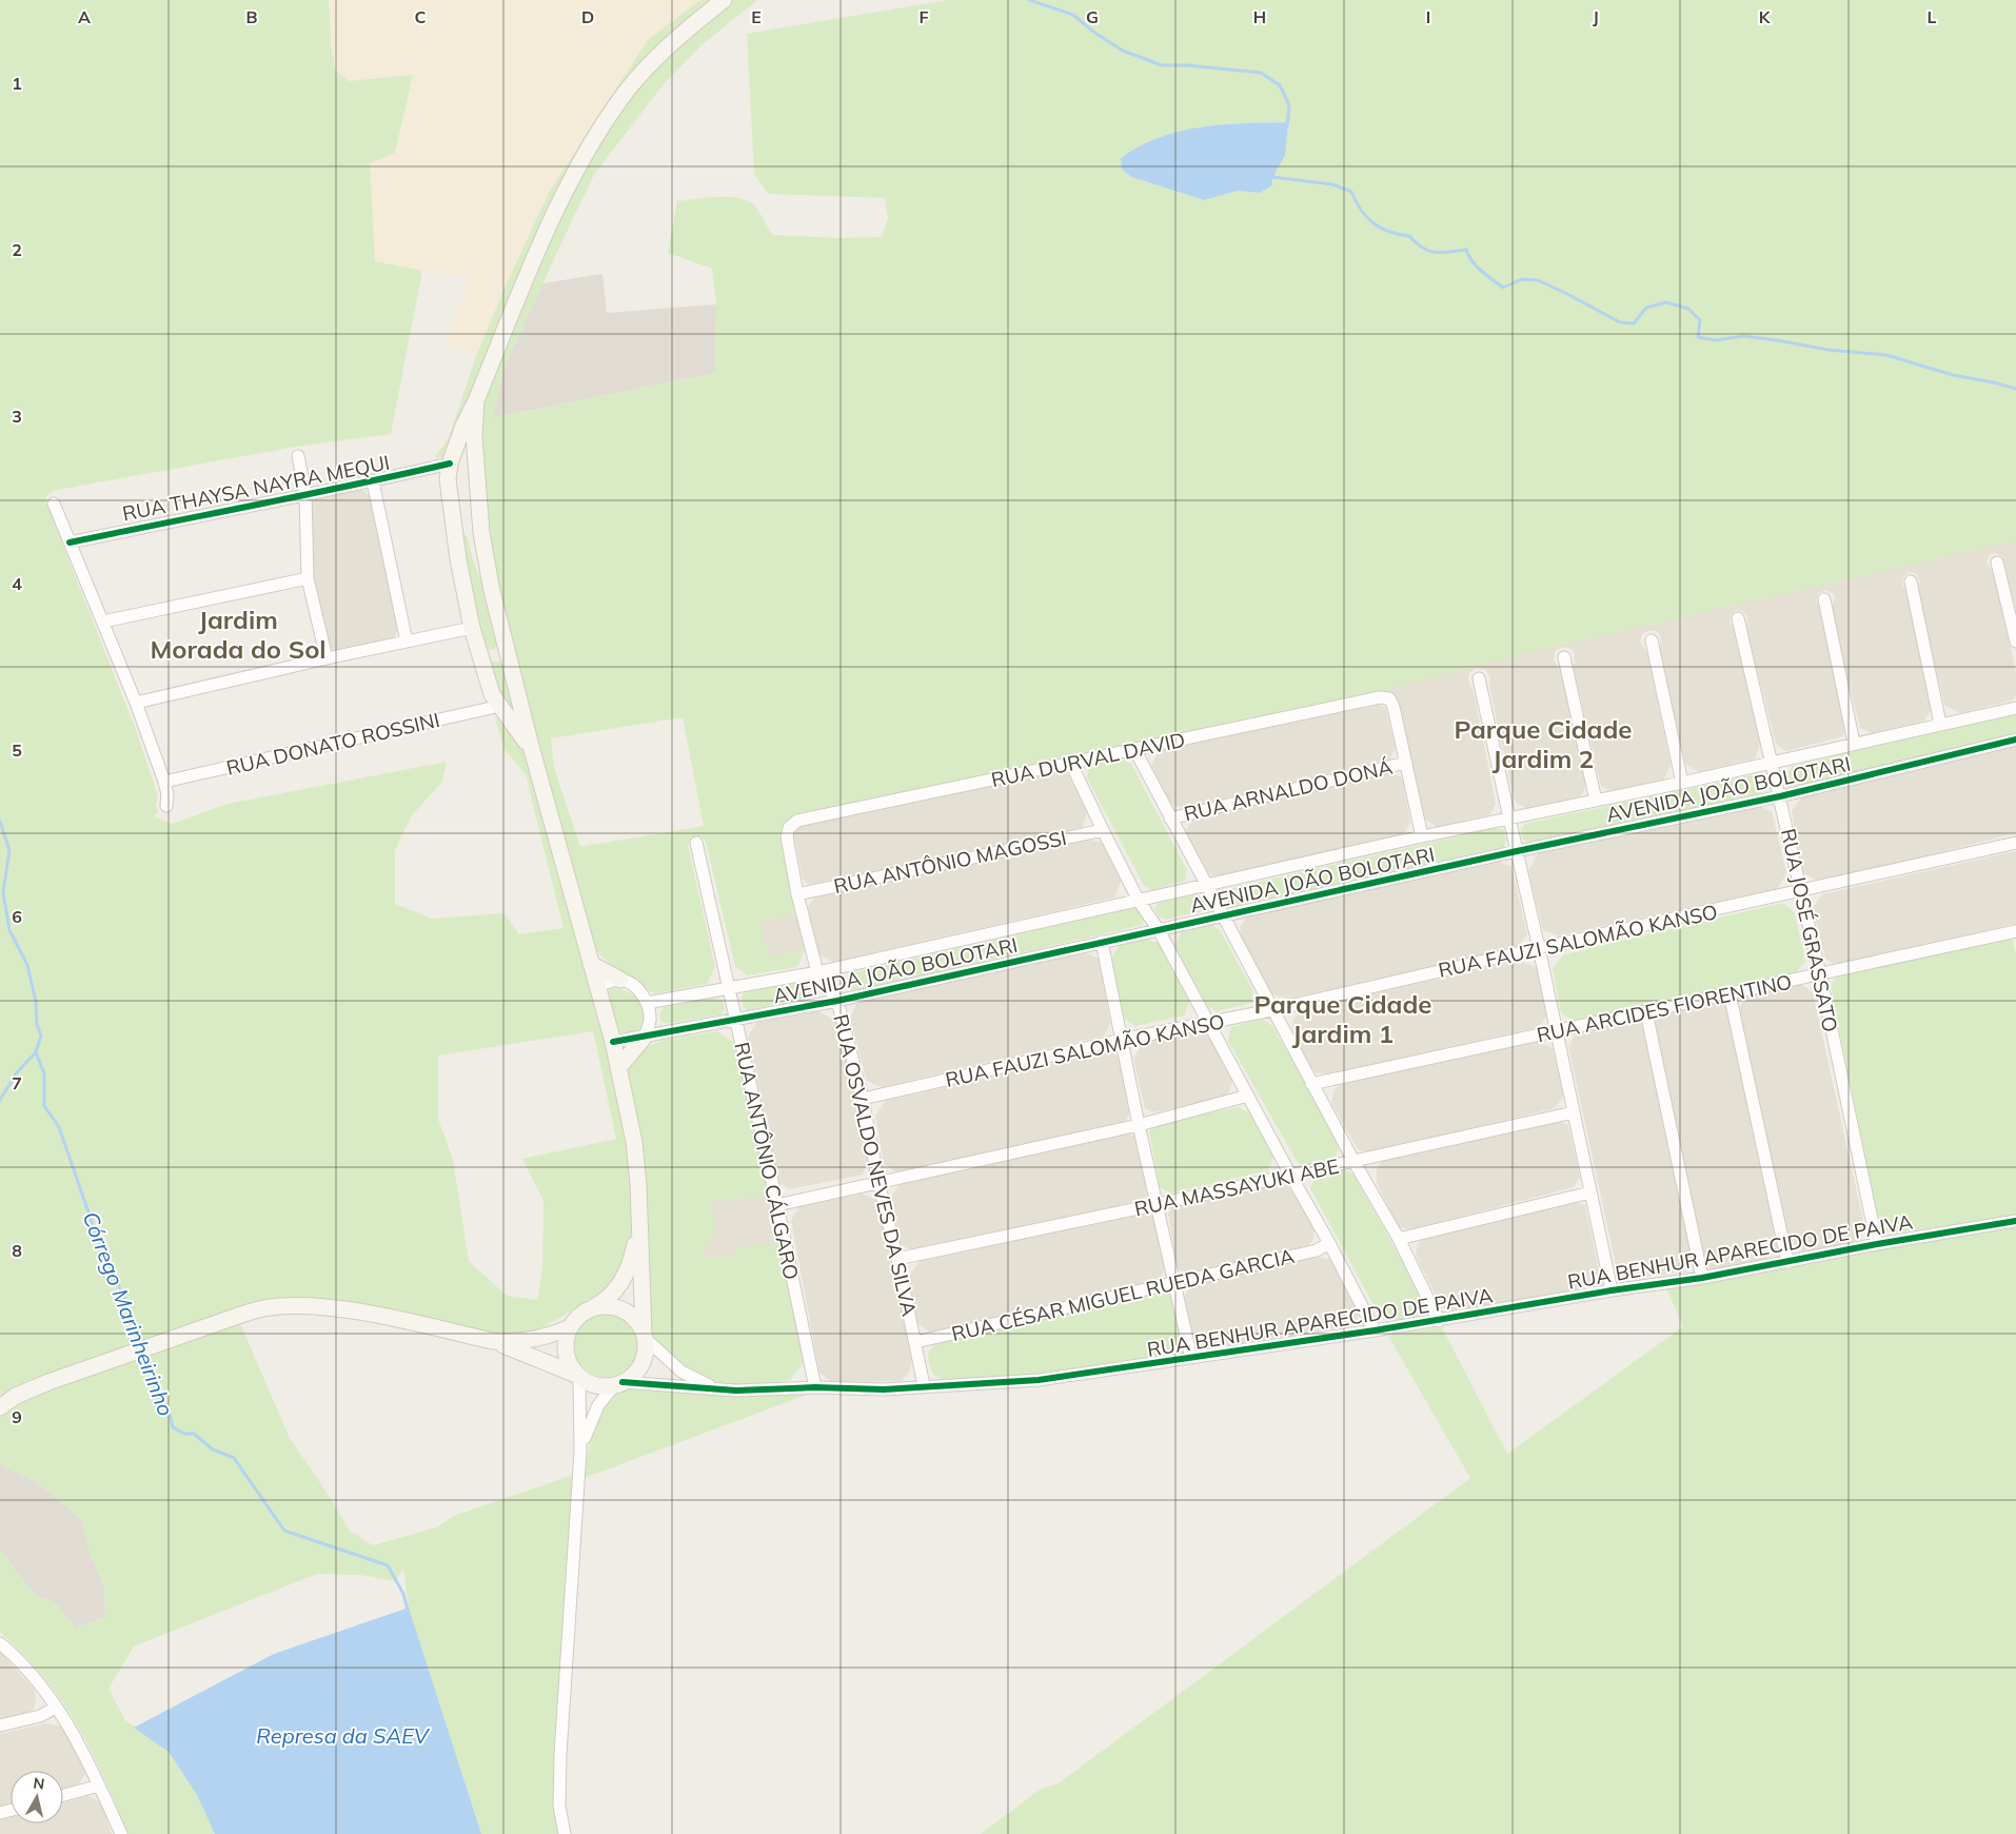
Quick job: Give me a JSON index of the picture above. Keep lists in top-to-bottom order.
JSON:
{
  "streets": {
    "street": [
      "RUA THAYSA NAYRA MEQUI",
      "RUA DONATO ROSSINI",
      "RUA DURVAL DAVID",
      "AVENIDA JOÃO BOLOTARI",
      "RUA ARNALDO DONÁ",
      "RUA ANTÔNIO MAGOSSI",
      "RUA JOSÉ GRASSATO",
      "RUA FAUZI SALOMÃO KANSO",
      "RUA ARCIDES FIORENTINO",
      "RUA ANTÔNIO CÁLGARO",
      "RUA OSVALDO NEVES DA SILVA",
      "RUA MASSAYUKI ABE",
      "RUA BENHUR APARECIDO DE PAIVA",
      "RUA CÉSAR MIGUEL RUEDA GARCIA"
    ]
  },
  "crossings": [
    ["RUA DURVAL DAVID", "RUA ARNALDO DONÁ"],
    ["RUA DURVAL DAVID", "RUA OSVALDO NEVES DA SILVA"],
    ["AVENIDA JOÃO BOLOTARI", "RUA JOSÉ GRASSATO"],
    ["AVENIDA JOÃO BOLOTARI", "RUA ANTÔNIO CÁLGARO"],
    ["AVENIDA JOÃO BOLOTARI", "RUA OSVALDO NEVES DA SILVA"],
    ["RUA ANTÔNIO MAGOSSI", "RUA OSVALDO NEVES DA SILVA"],
    ["RUA JOSÉ GRASSATO", "RUA FAUZI SALOMÃO KANSO"],
    ["RUA JOSÉ GRASSATO", "RUA ARCIDES FIORENTINO"],
    ["RUA JOSÉ GRASSATO", "RUA BENHUR APARECIDO DE PAIVA"],
    ["RUA FAUZI SALOMÃO KANSO", "RUA OSVALDO NEVES DA SILVA"],
    ["RUA ANTÔNIO CÁLGARO", "RUA BENHUR APARECIDO DE PAIVA"],
    ["RUA OSVALDO NEVES DA SILVA", "RUA MASSAYUKI ABE"],
    ["RUA OSVALDO NEVES DA SILVA", "RUA BENHUR APARECIDO DE PAIVA"],
    ["RUA OSVALDO NEVES DA SILVA", "RUA CÉSAR MIGUEL RUEDA GARCIA"]
  ],
  "districts": ["Jardim Morada do Sol", "Parque Cidade Jardim 2", "Parque Cidade Jardim 1"],
  "water": ["Córrego Marinheirinho", "Represa da SAEV"],
  "north": "top",
  "grid": {
    "columns": [
      "A",
      "B",
      "C",
      "D",
      "E",
      "F",
      "G",
      "H",
      "I",
      "J",
      "K",
      "L"
    ],
    "rows": [
      "1",
      "2",
      "3",
      "4",
      "5",
      "6",
      "7",
      "8",
      "9"
    ]
  }
}
